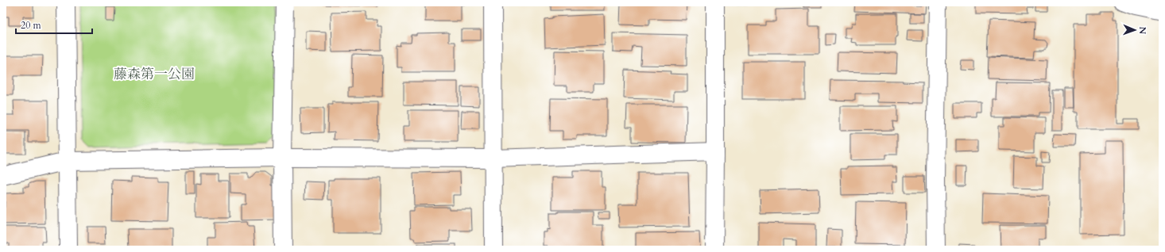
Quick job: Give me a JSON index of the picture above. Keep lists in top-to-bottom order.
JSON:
{
  "parks": ["藤森第一公園"],
  "scale_bar": "20 m",
  "north": "right"
}
